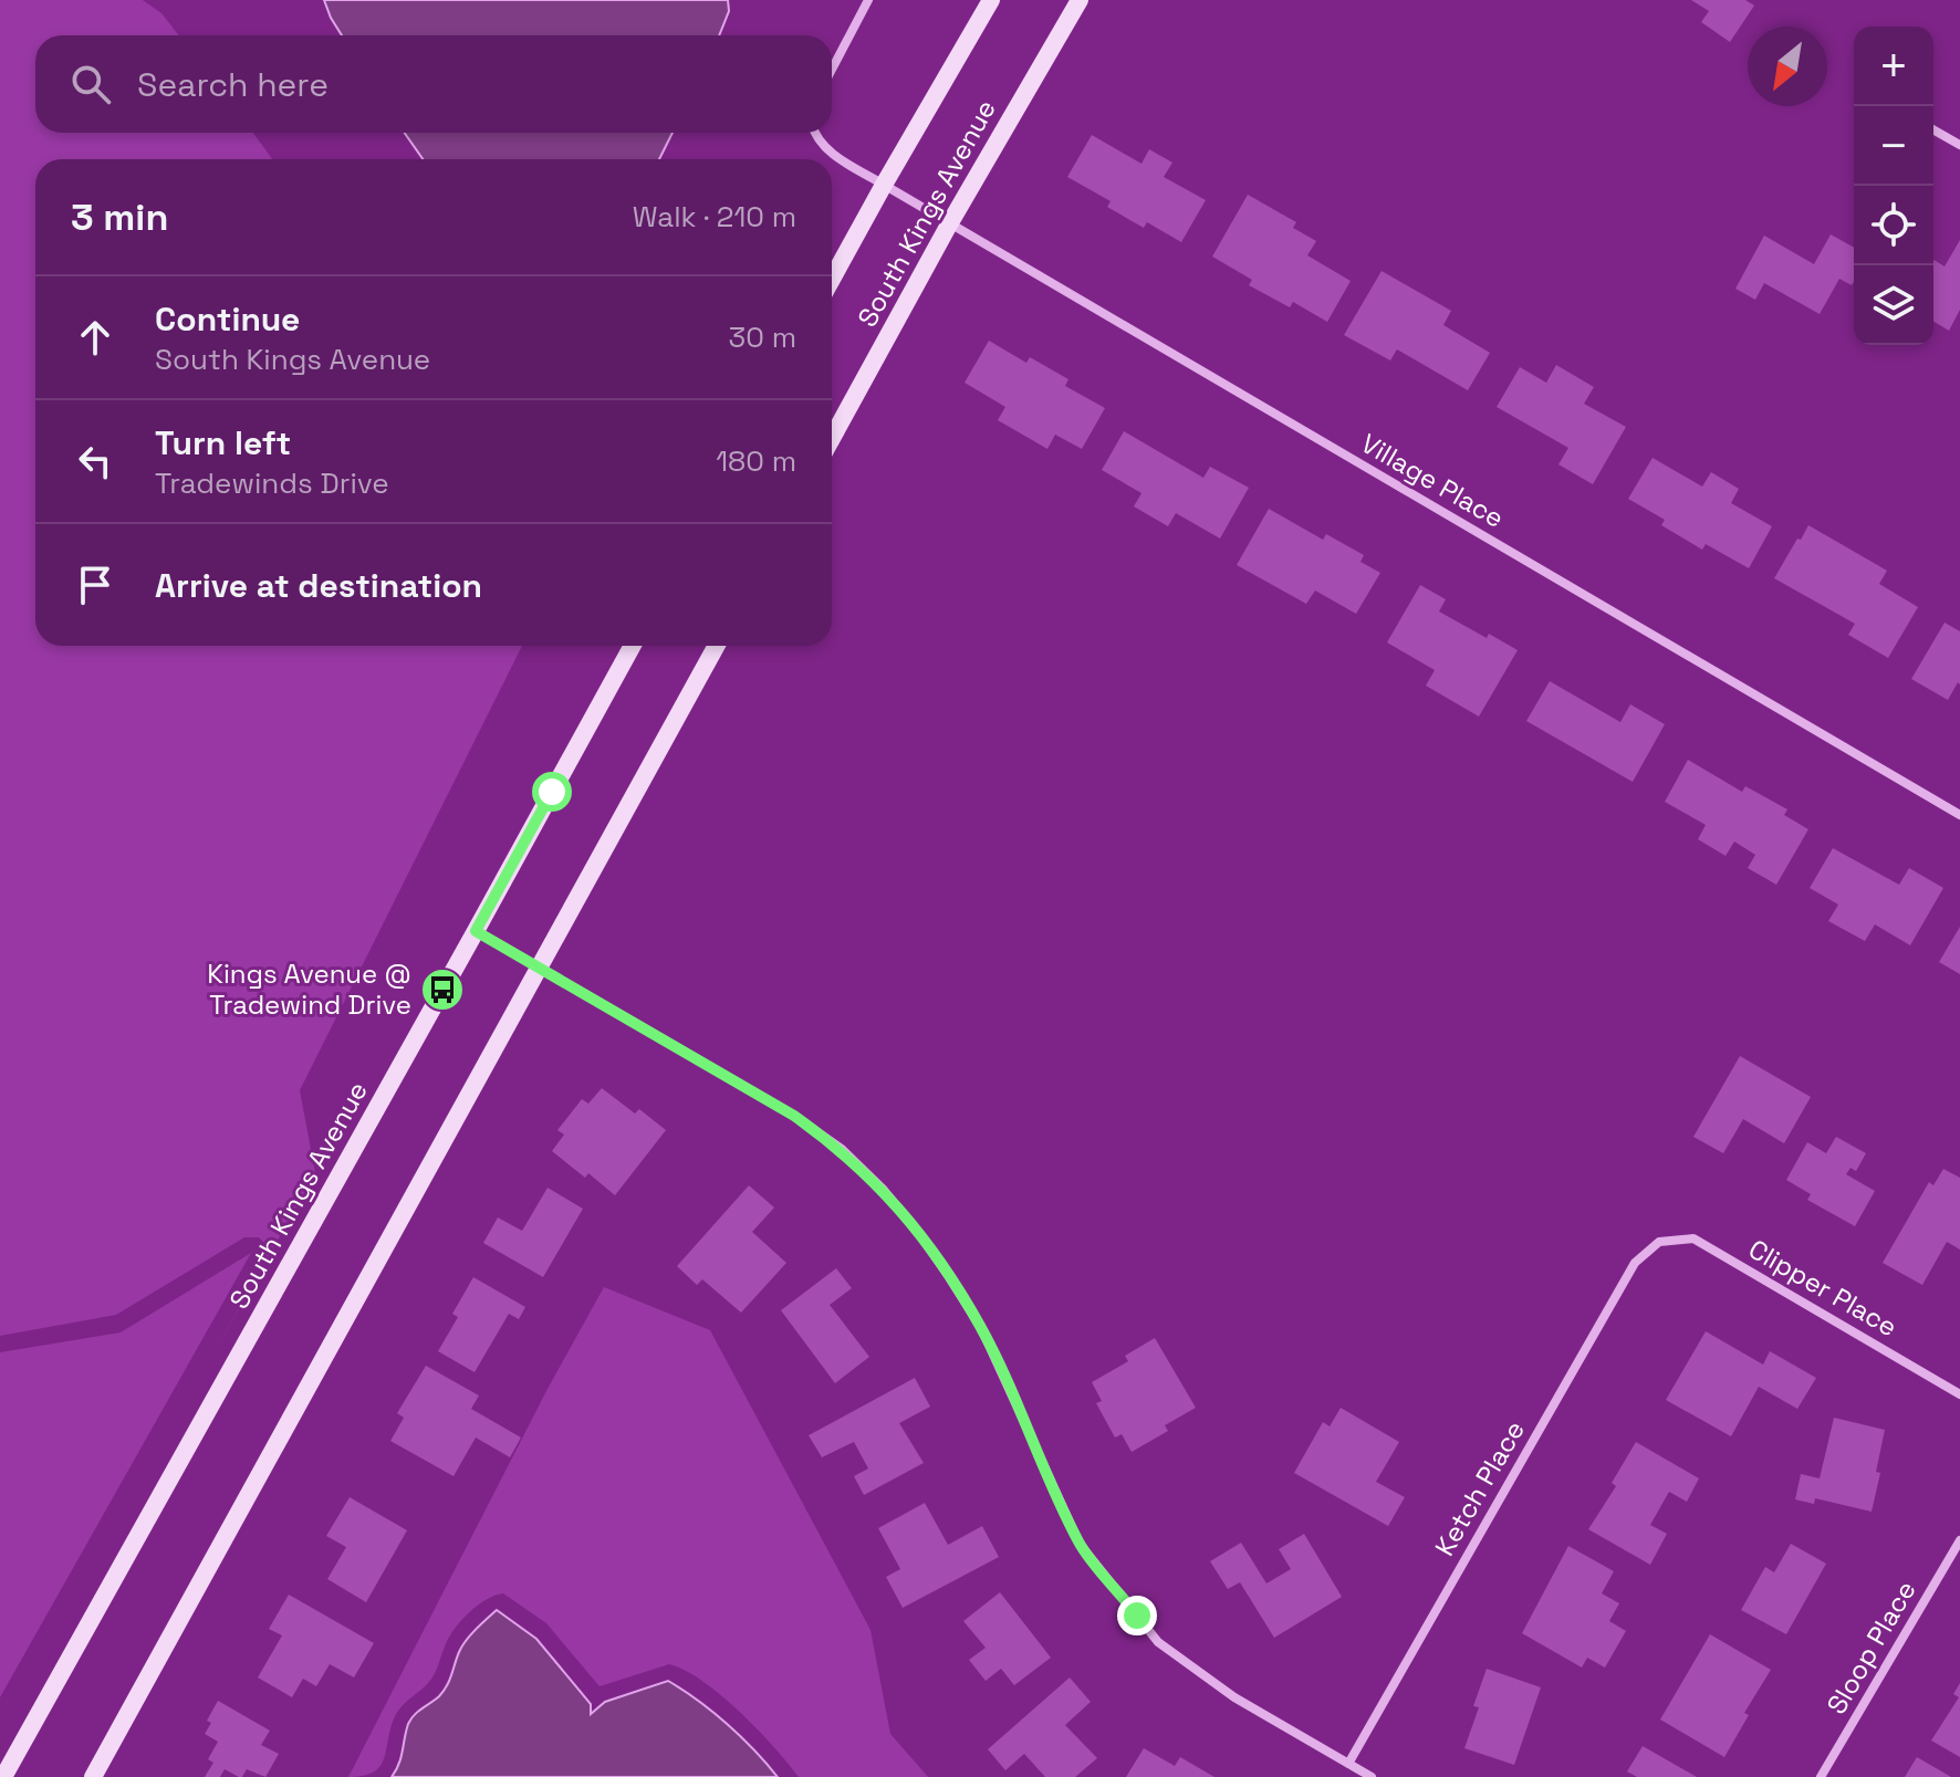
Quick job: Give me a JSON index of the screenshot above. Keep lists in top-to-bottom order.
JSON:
{
  "streets": {
    "main road": ["South Kings Avenue"],
    "street": [
      "Village Place",
      "Clipper Place",
      "Ketch Place",
      "Sloop Place"
    ]
  },
  "crossings": [
    ["South Kings Avenue", "Village Place"],
    ["Clipper Place", "Ketch Place"]
  ],
  "places": {
    "bus stop": ["Kings Avenue @ Tradewind Drive"]
  },
  "north": "bottom left",
  "page": {
    "map_buttons": ["+", "−"],
    "search": "Search here",
    "heading": ["3 min", "Walk · 210 m"],
    "list": [
      ["Continue", "South Kings Avenue", "30 m"],
      ["Turn left", "Tradewinds Drive", "180 m"],
      "Arrive at destination"
    ]
  }
}
